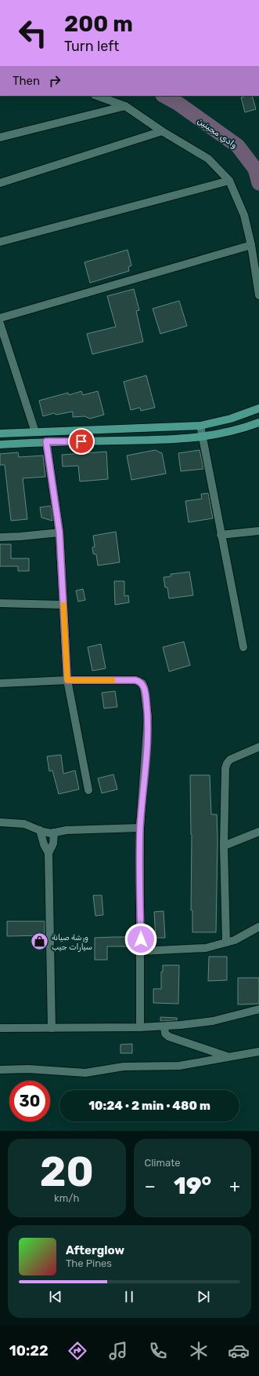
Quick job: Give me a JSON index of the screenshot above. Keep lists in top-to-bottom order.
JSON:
{
  "water": ["وادي مجينين"],
  "places": {
    "shop": ["ورشة صيانة سيارات جيب"]
  },
  "page": {
    "turn": ["200 m", "Turn left"],
    "then": "Then",
    "limit": "30",
    "trip": "10:24 · 2 min · 480 m",
    "tile": [
      ["20", "km/h"],
      "Climate"
    ],
    "heat": ["−", "19°", "+"],
    "song": ["Afterglow", "The Pines"],
    "tabs": "10:22"
  }
}
